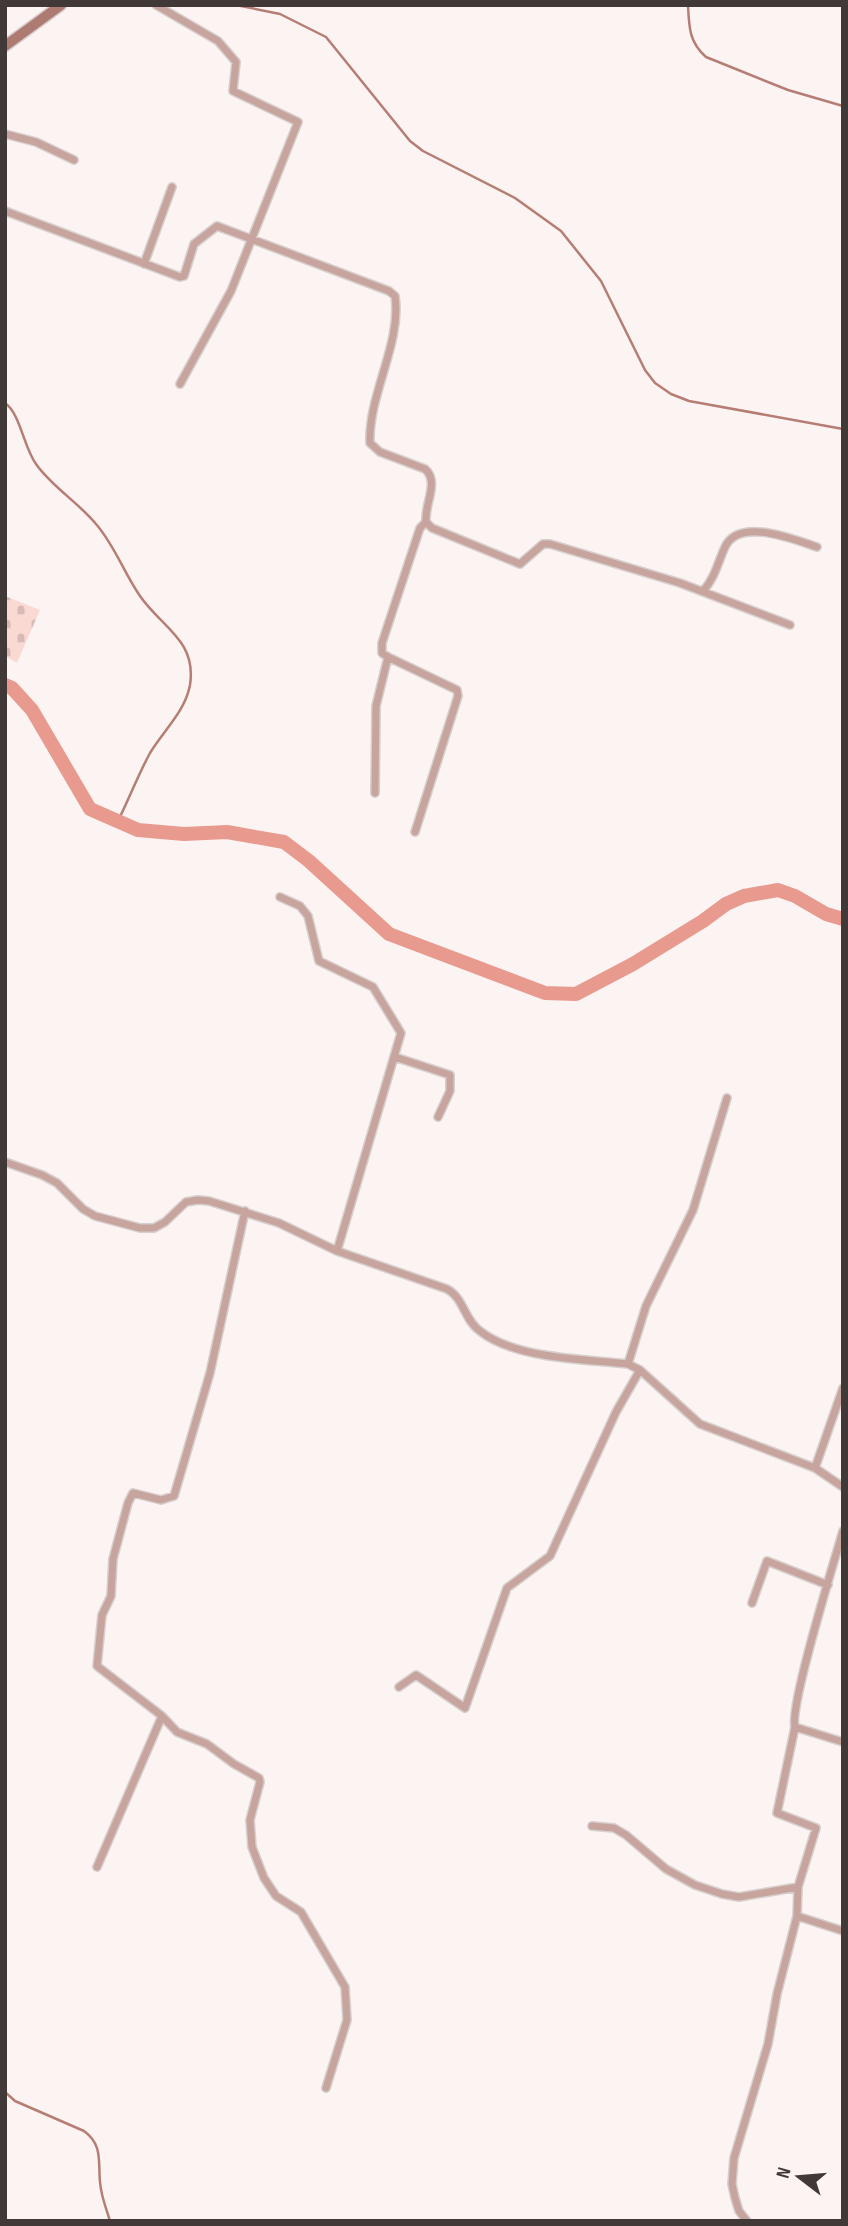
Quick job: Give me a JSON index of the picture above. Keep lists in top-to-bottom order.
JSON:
{
  "north": "left"
}
